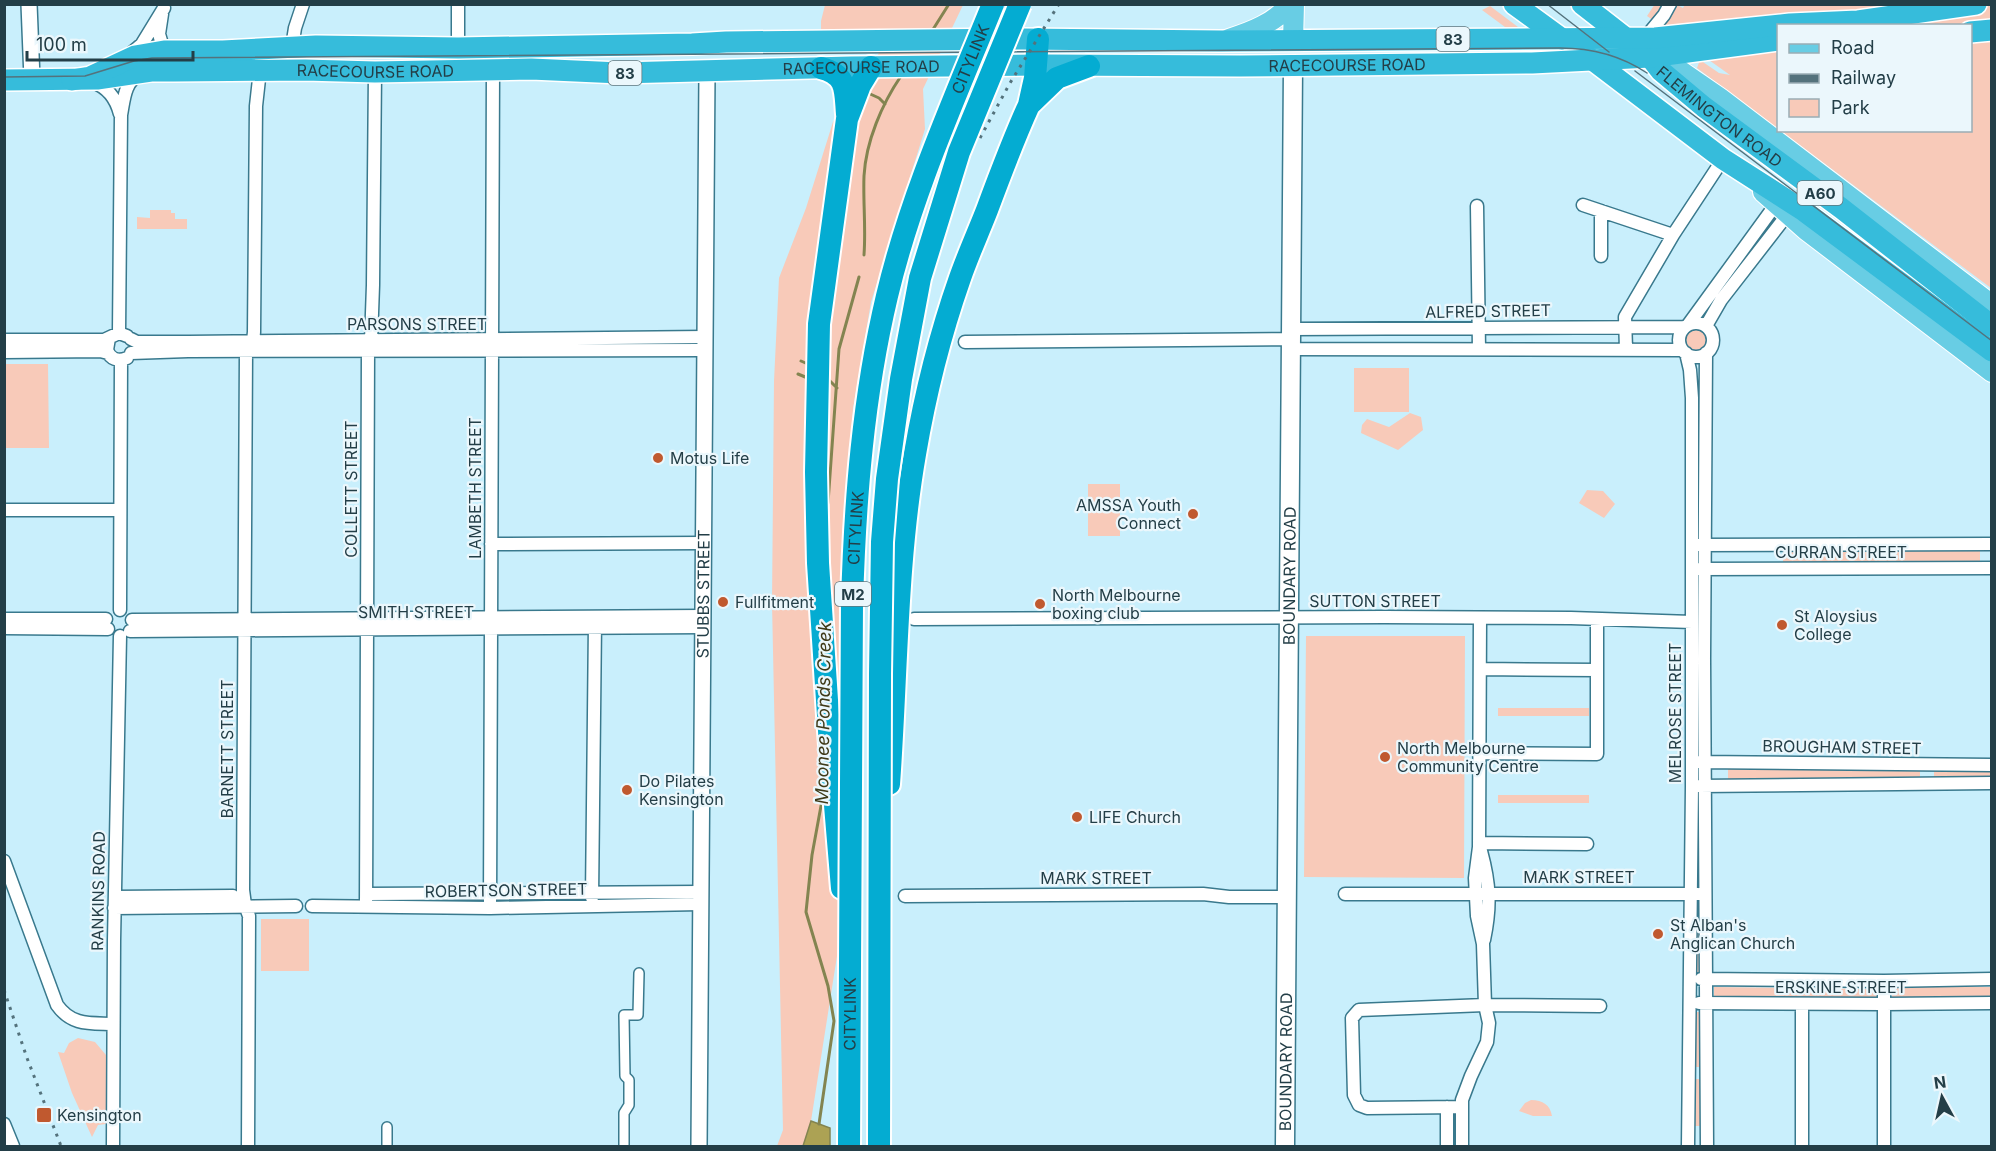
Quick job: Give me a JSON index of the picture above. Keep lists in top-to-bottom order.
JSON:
{
  "streets": {
    "highway": [
      "83",
      "CITYLINK",
      "RACECOURSE ROAD",
      "FLEMINGTON ROAD",
      "A60",
      "BOUNDARY ROAD",
      "M2",
      "STUBBS STREET"
    ],
    "street": [
      "ALFRED STREET",
      "PARSONS STREET",
      "LAMBETH STREET",
      "COLLETT STREET",
      "CURRAN STREET",
      "SUTTON STREET",
      "SMITH STREET",
      "MELROSE STREET",
      "BROUGHAM STREET",
      "BARNETT STREET",
      "MARK STREET",
      "ROBERTSON STREET",
      "RANKINS ROAD",
      "ERSKINE STREET"
    ]
  },
  "crossings": [
    ["83", "RACECOURSE ROAD"],
    ["83", "FLEMINGTON ROAD"],
    ["RACECOURSE ROAD", "FLEMINGTON ROAD"],
    ["RACECOURSE ROAD", "LAMBETH STREET"],
    ["RACECOURSE ROAD", "COLLETT STREET"],
    ["RACECOURSE ROAD", "BOUNDARY ROAD"],
    ["RACECOURSE ROAD", "STUBBS STREET"],
    ["RACECOURSE ROAD", "BARNETT STREET"],
    ["ALFRED STREET", "BOUNDARY ROAD"],
    ["ALFRED STREET", "MELROSE STREET"],
    ["PARSONS STREET", "LAMBETH STREET"],
    ["PARSONS STREET", "COLLETT STREET"],
    ["PARSONS STREET", "STUBBS STREET"],
    ["PARSONS STREET", "BARNETT STREET"],
    ["LAMBETH STREET", "SMITH STREET"],
    ["LAMBETH STREET", "ROBERTSON STREET"],
    ["COLLETT STREET", "SMITH STREET"],
    ["COLLETT STREET", "ROBERTSON STREET"],
    ["CURRAN STREET", "MELROSE STREET"],
    ["BOUNDARY ROAD", "SUTTON STREET"],
    ["BOUNDARY ROAD", "MARK STREET"],
    ["STUBBS STREET", "SMITH STREET"],
    ["STUBBS STREET", "ROBERTSON STREET"],
    ["SUTTON STREET", "MELROSE STREET"],
    ["SMITH STREET", "BARNETT STREET"],
    ["SMITH STREET", "RANKINS ROAD"],
    ["MELROSE STREET", "BROUGHAM STREET"],
    ["MELROSE STREET", "MARK STREET"],
    ["MELROSE STREET", "ERSKINE STREET"]
  ],
  "water": ["Moonee Ponds Creek"],
  "places": {
    "other": [
      "Motus Life",
      "AMSSA Youth Connect",
      "Fullfitment",
      "North Melbourne boxing club",
      "St Aloysius College",
      "North Melbourne Community Centre",
      "Do Pilates Kensington",
      "LIFE Church",
      "St Alban's Anglican Church"
    ],
    "transit": ["Kensington"]
  },
  "legend": ["Road", "Railway", "Park"],
  "scale_bar": "100 m",
  "north": "top"
}
